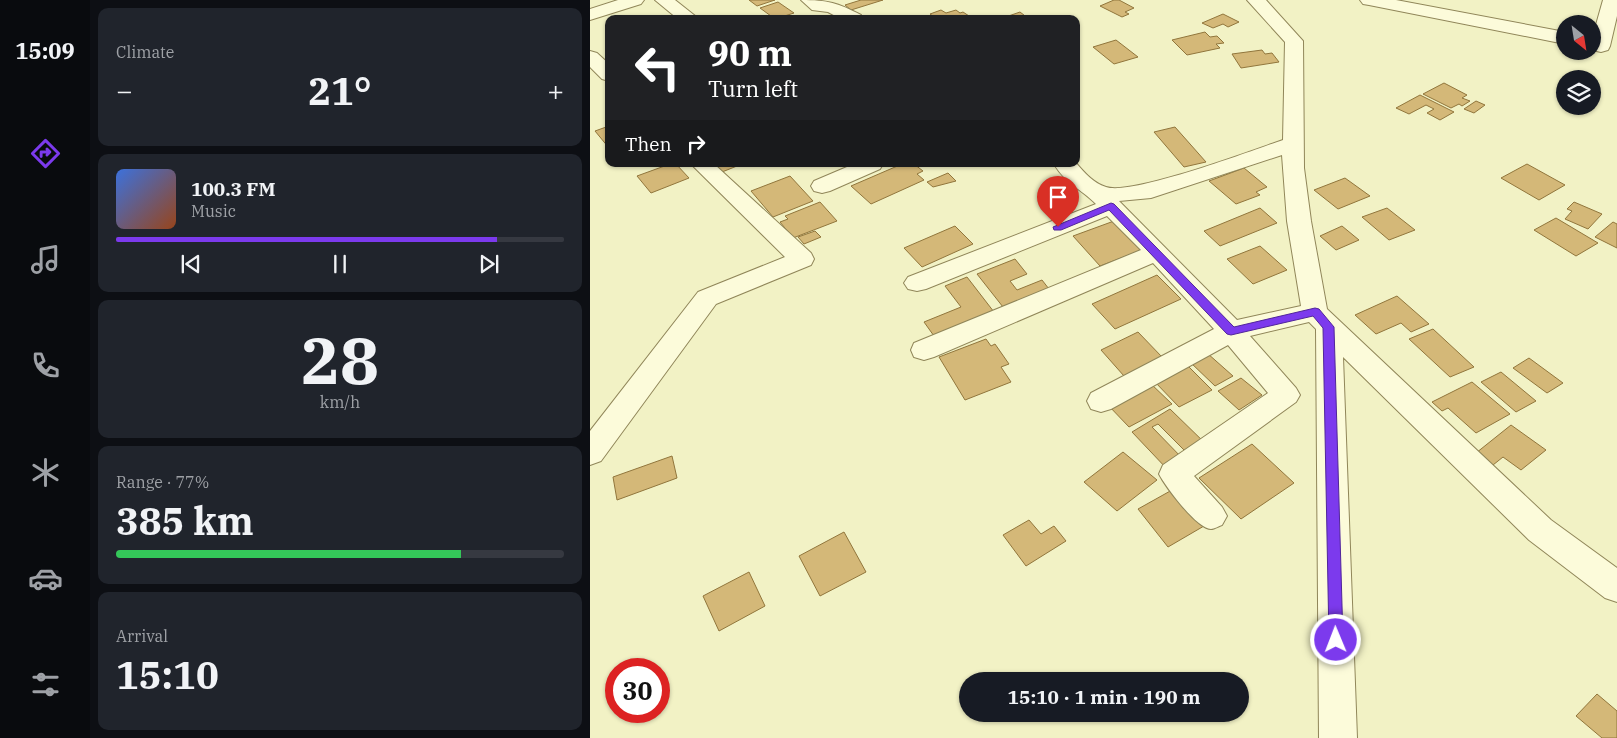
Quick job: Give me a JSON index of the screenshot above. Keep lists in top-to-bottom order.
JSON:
{
  "north": "bottom right",
  "page": {
    "tabs": "15:09",
    "tile": [
      "Climate",
      ["28", "km/h"],
      ["Range · 77%", "385 km"],
      ["Arrival", "15:10"]
    ],
    "turn": ["90 m", "Turn left"],
    "heat": ["−", "21°", "+"],
    "then": "Then",
    "song": ["100.3 FM", "Music"],
    "limit": "30",
    "trip": "15:10 · 1 min · 190 m"
  }
}
